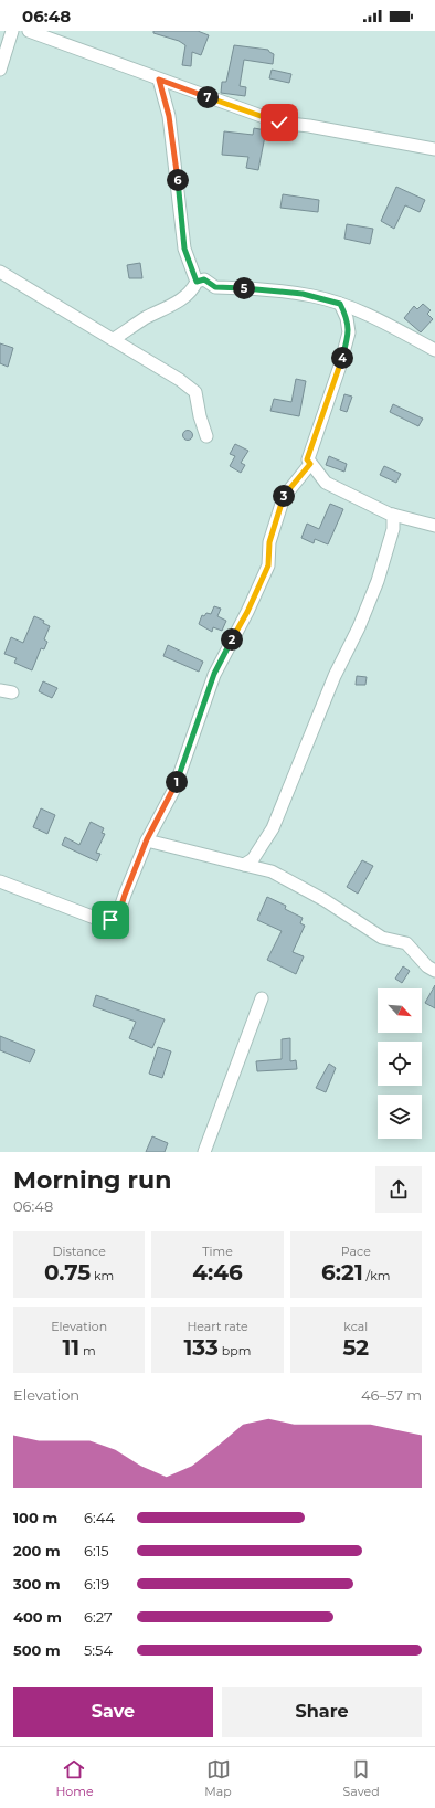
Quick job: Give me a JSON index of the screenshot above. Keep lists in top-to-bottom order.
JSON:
{
  "north": "bottom right",
  "page": {
    "status": "06:48",
    "pins": [
      "7",
      "6",
      "5",
      "4",
      "3",
      "2",
      "1"
    ],
    "heading": ["Morning run", "06:48"],
    "stats": [
      ["Distance", "0.75 km"],
      ["Time", "4:46"],
      ["Pace", "6:21 /km"],
      ["Elevation", "11 m"],
      ["Heart rate", "133 bpm"],
      ["kcal", "52"]
    ],
    "chart": ["Elevation", "46–57 m"],
    "list": [
      {
        "name": "100 m",
        "note": "6:44"
      },
      {
        "name": "200 m",
        "note": "6:15"
      },
      {
        "name": "300 m",
        "note": "6:19"
      },
      {
        "name": "400 m",
        "note": "6:27"
      },
      {
        "name": "500 m",
        "note": "5:54"
      }
    ],
    "buttons": ["Save", "Share"],
    "tabs": ["Home", "Map", "Saved"]
  }
}
